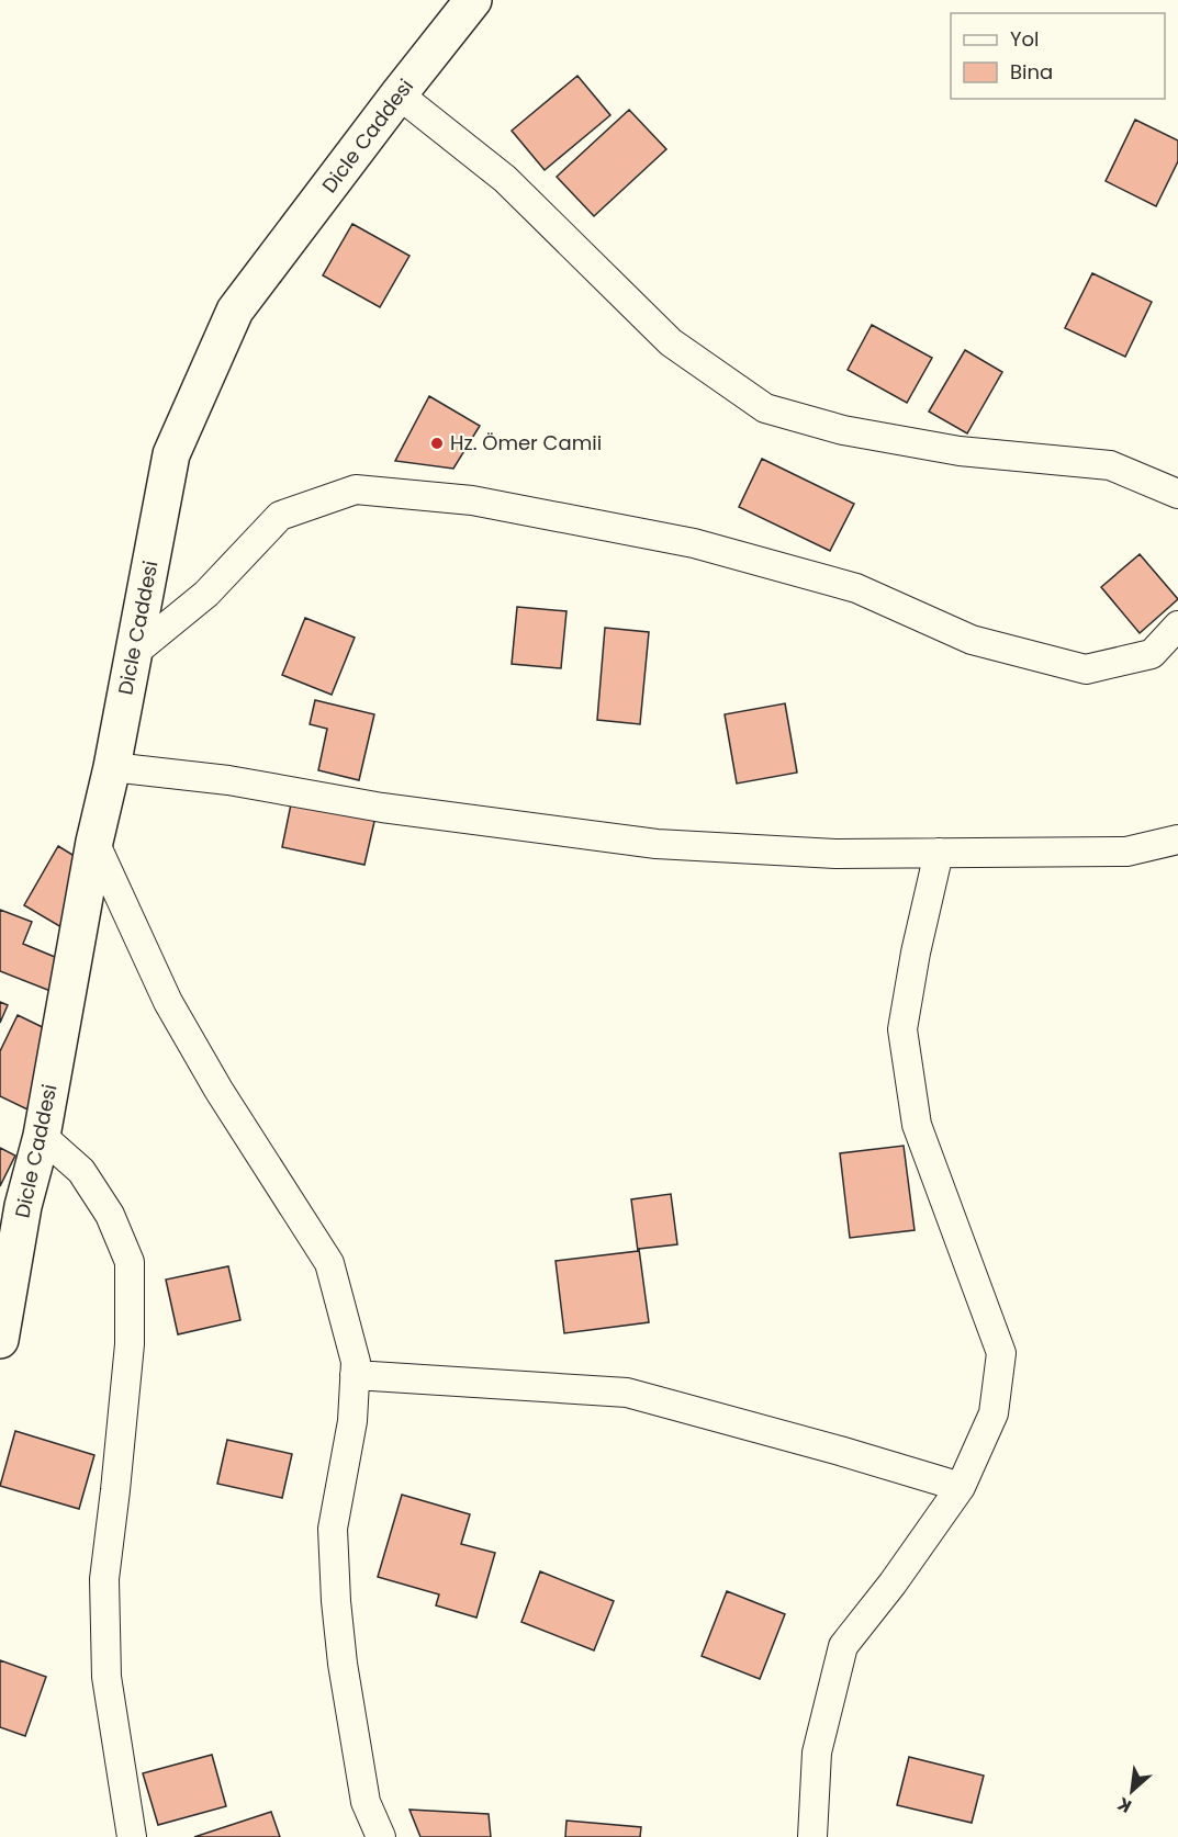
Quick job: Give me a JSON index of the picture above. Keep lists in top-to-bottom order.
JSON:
{
  "streets": {
    "street": ["Dicle Caddesi"]
  },
  "places": ["Hz. Ömer Camii"],
  "legend": ["Yol", "Bina"],
  "north": "bottom left"
}
